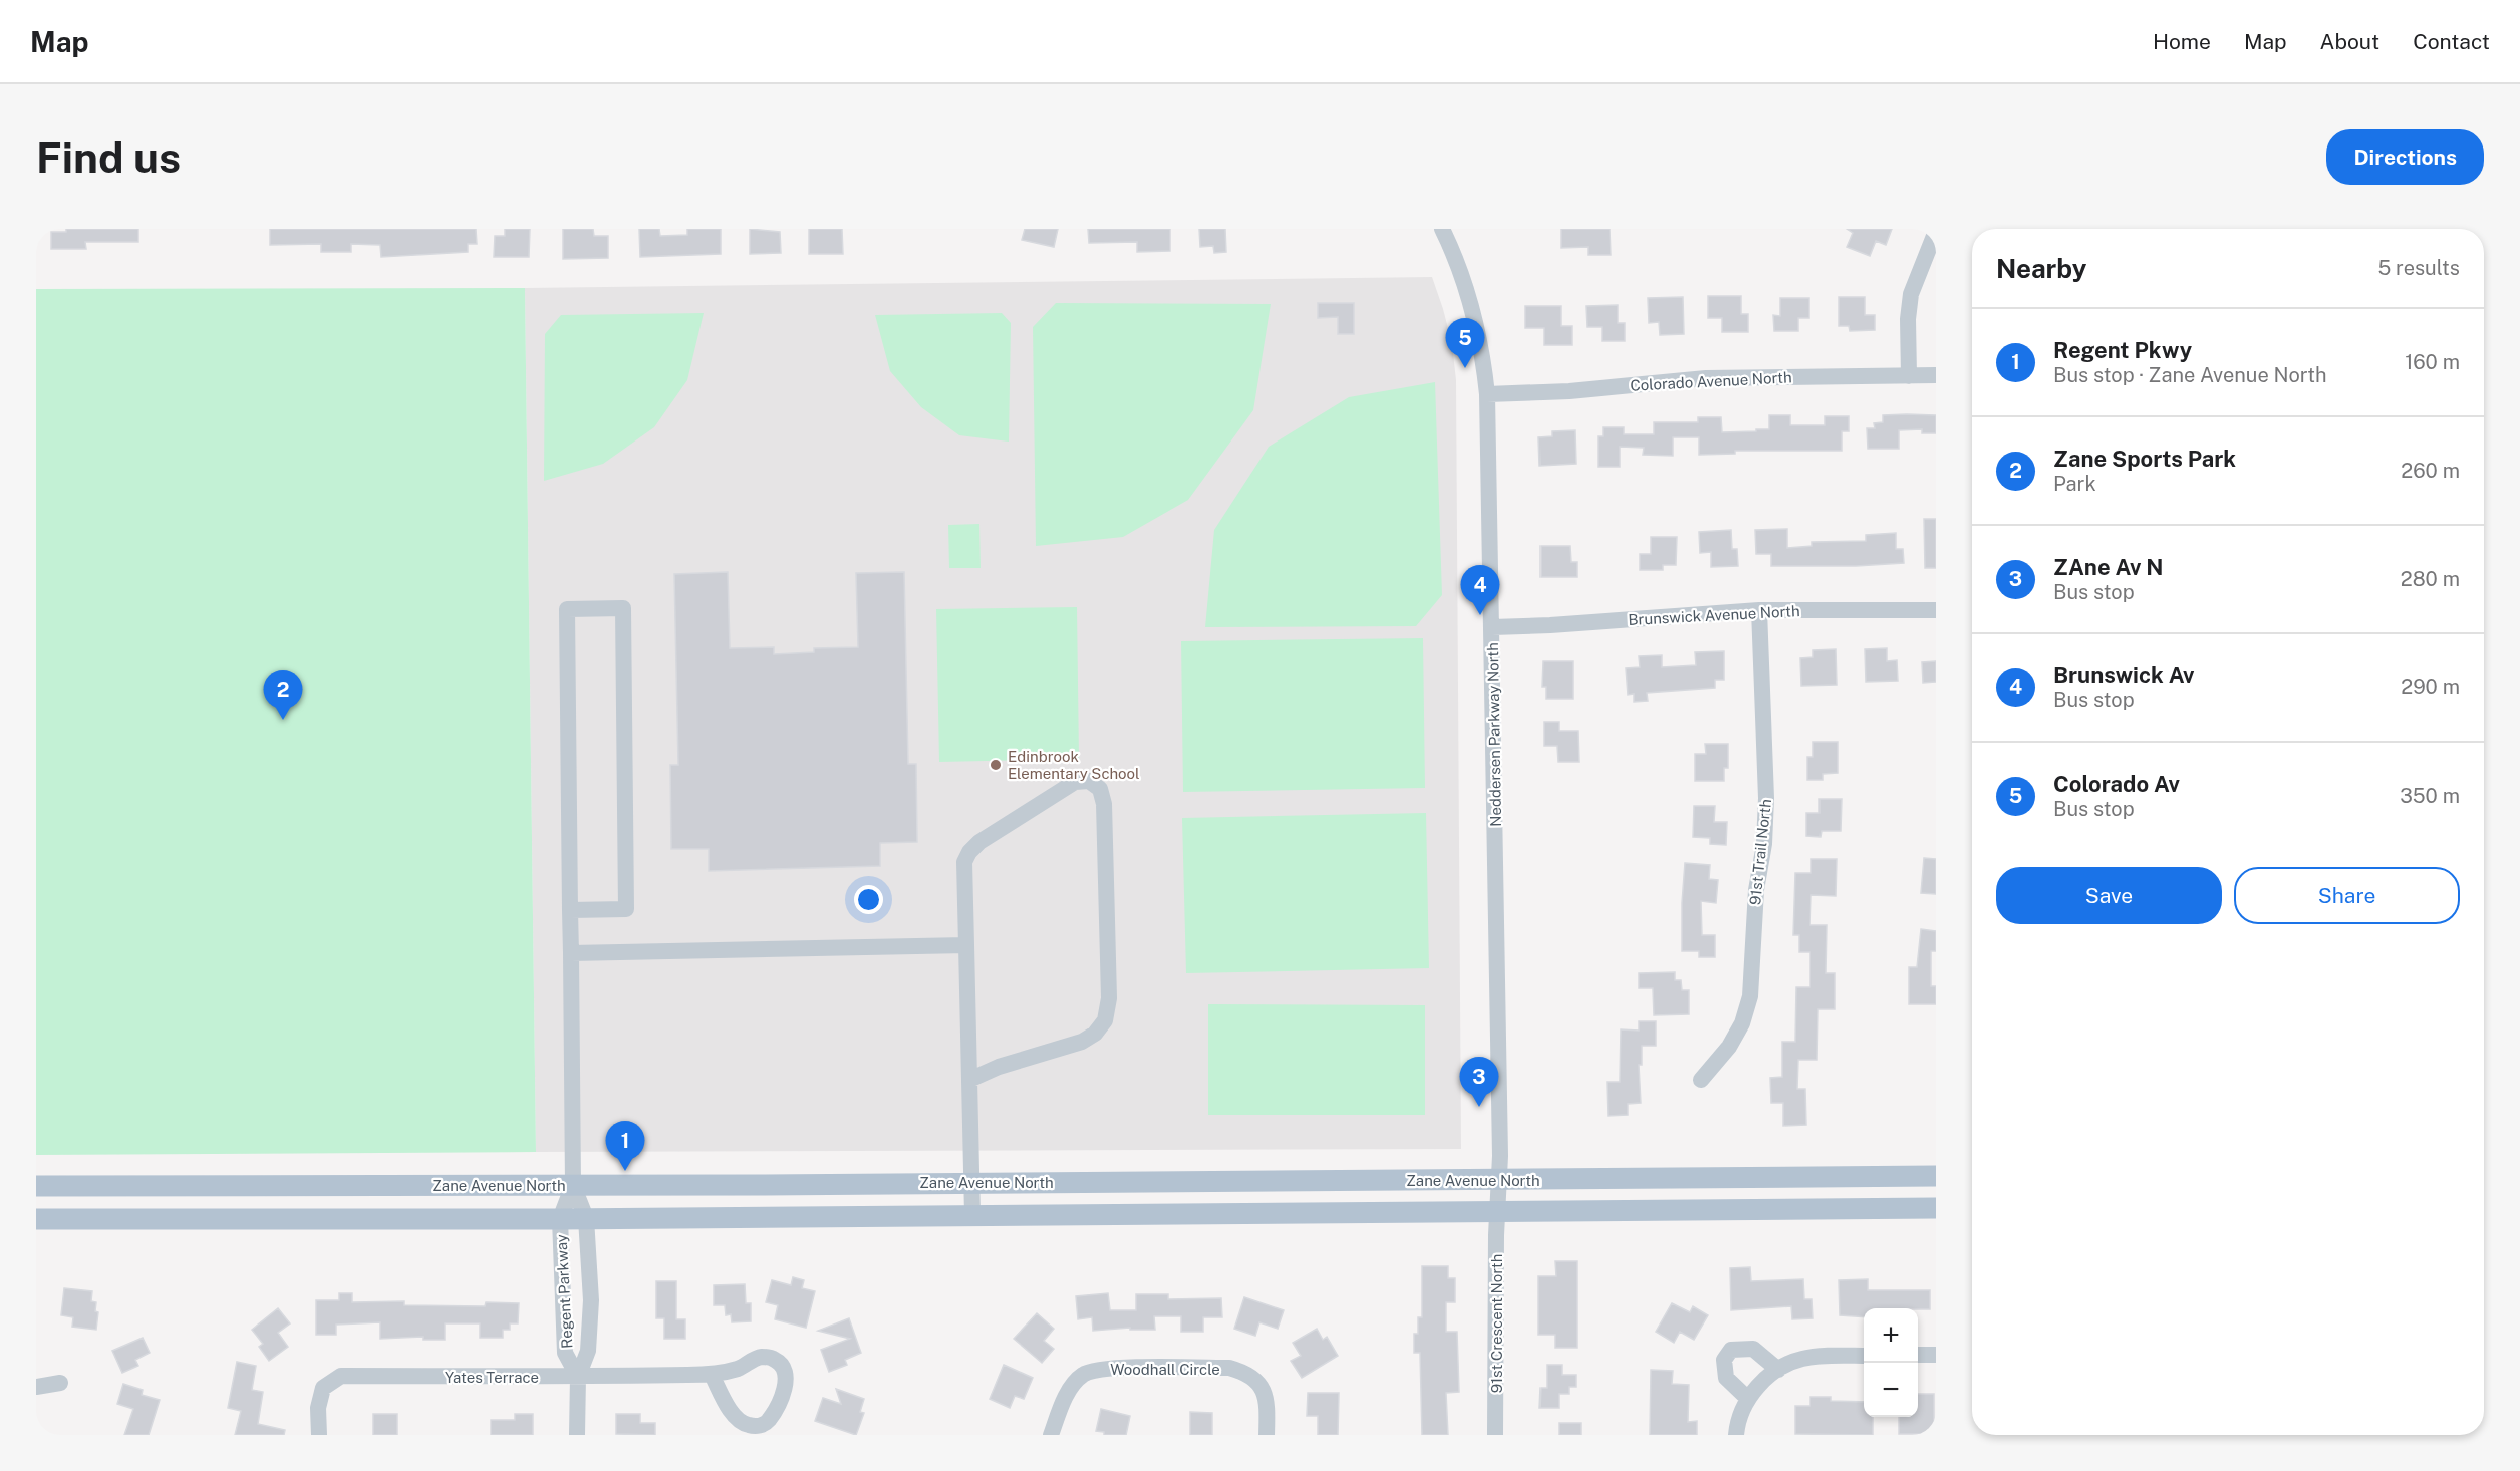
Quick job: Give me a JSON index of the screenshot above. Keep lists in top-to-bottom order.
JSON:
{
  "streets": {
    "main road": ["Zane Avenue North"],
    "street": [
      "Colorado Avenue North",
      "Brunswick Avenue North",
      "Neddersen Parkway North",
      "91st Trail North",
      "Regent Parkway",
      "91st Crescent North",
      "Woodhall Circle",
      "Yates Terrace"
    ]
  },
  "crossings": [
    ["Colorado Avenue North", "Neddersen Parkway North"],
    ["Brunswick Avenue North", "Neddersen Parkway North"],
    ["Brunswick Avenue North", "91st Trail North"],
    ["Neddersen Parkway North", "Zane Avenue North"],
    ["Neddersen Parkway North", "91st Crescent North"],
    ["Zane Avenue North", "Regent Parkway"],
    ["Zane Avenue North", "91st Crescent North"],
    ["Regent Parkway", "Yates Terrace"]
  ],
  "places": ["Edinbrook Elementary School"],
  "page": {
    "header": "Map",
    "nav": [
      "Home",
      "Map",
      "About",
      "Contact"
    ],
    "buttons": [
      "Directions",
      ["Save", "Share"]
    ],
    "title": "Find us",
    "heading": ["Nearby", "5 results"],
    "list": [
      {
        "mark": "1",
        "name": "Regent Pkwy",
        "note": "Bus stop · Zane Avenue North",
        "value": "160 m"
      },
      {
        "mark": "2",
        "name": "Zane Sports Park",
        "note": "Park",
        "value": "260 m"
      },
      {
        "mark": "3",
        "name": "ZAne Av N",
        "note": "Bus stop",
        "value": "280 m"
      },
      {
        "mark": "4",
        "name": "Brunswick Av",
        "note": "Bus stop",
        "value": "290 m"
      },
      {
        "mark": "5",
        "name": "Colorado Av",
        "note": "Bus stop",
        "value": "350 m"
      }
    ],
    "pins": [
      "5",
      "4",
      "2",
      "3",
      "1"
    ],
    "map_buttons": ["+", "−"]
  }
}
